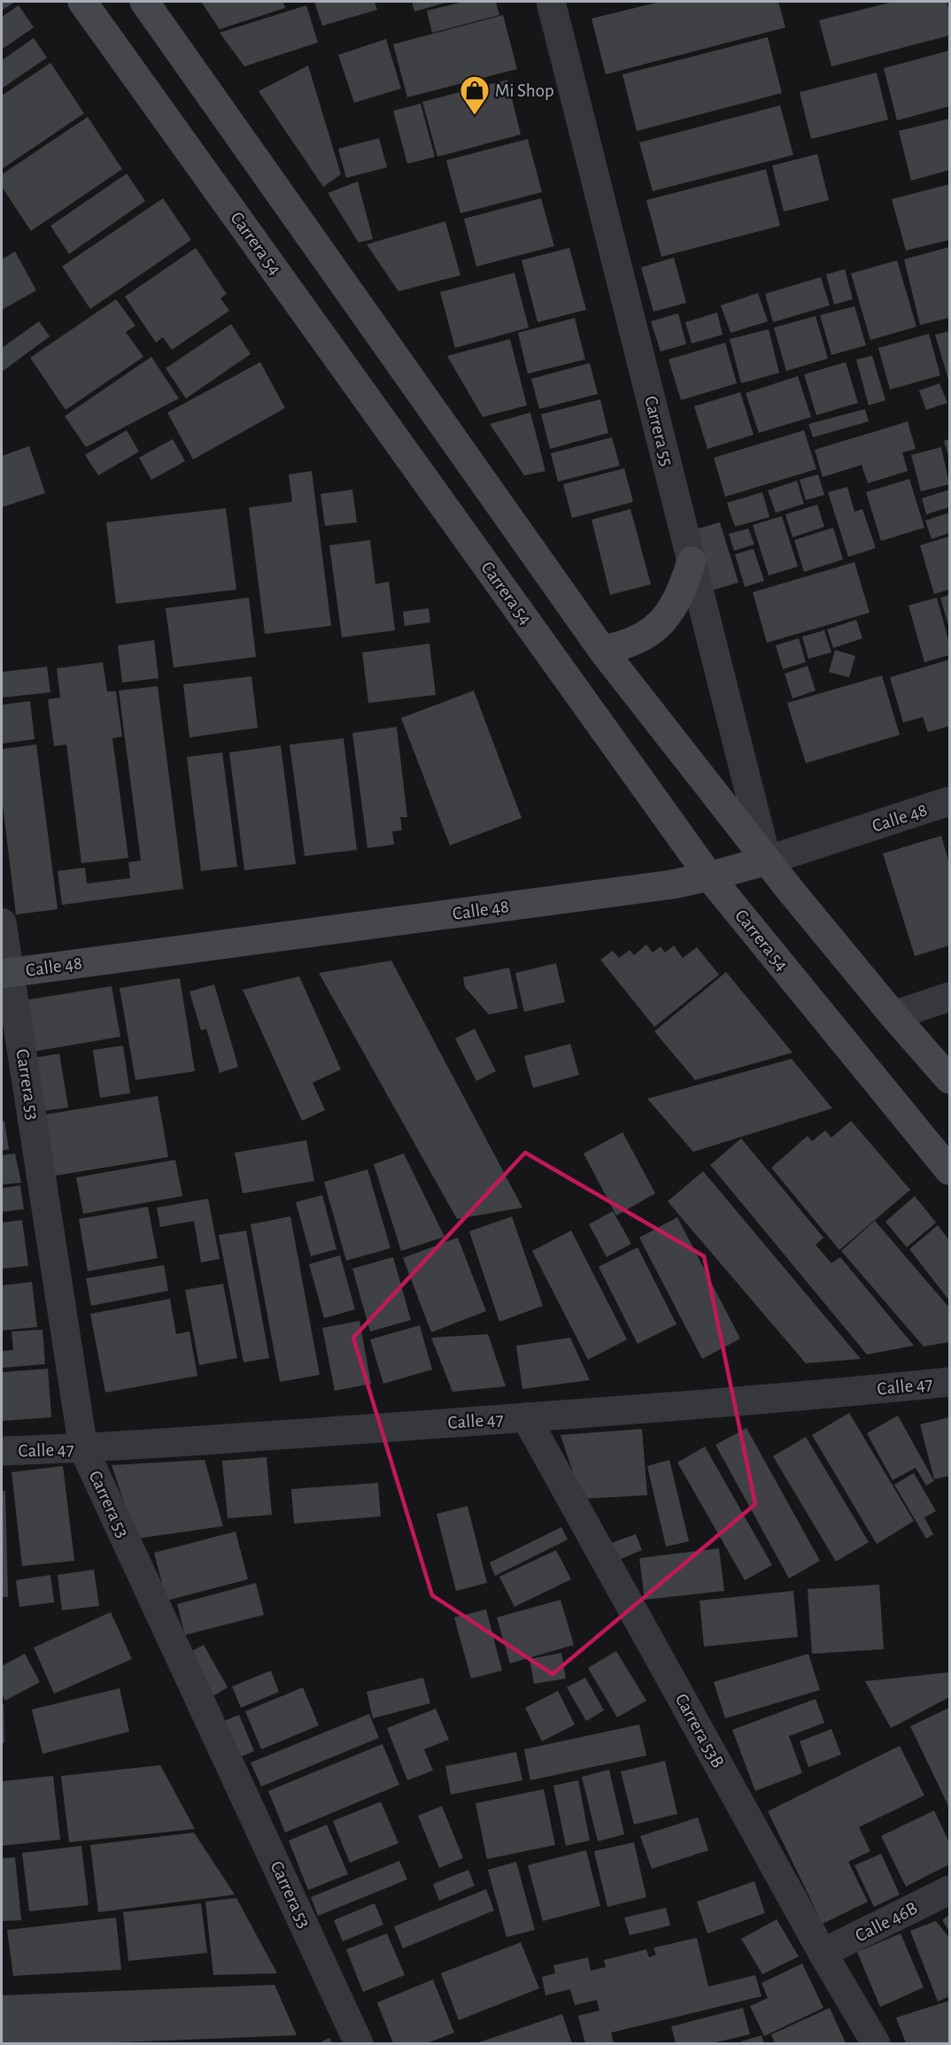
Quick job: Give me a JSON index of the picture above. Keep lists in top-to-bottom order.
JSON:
{
  "streets": {
    "main road": ["Carrera 54", "Calle 48"],
    "street": [
      "Carrera 55",
      "Carrera 53",
      "Calle 47",
      "Carrera 53B",
      "Calle 46B"
    ]
  },
  "crossings": [
    ["Carrera 54", "Calle 48"],
    ["Carrera 55", "Calle 48"],
    ["Calle 48", "Carrera 53"],
    ["Carrera 53", "Calle 47"],
    ["Calle 47", "Carrera 53B"],
    ["Carrera 53B", "Calle 46B"]
  ],
  "places": {
    "shop": ["Mi Shop"]
  }
}
